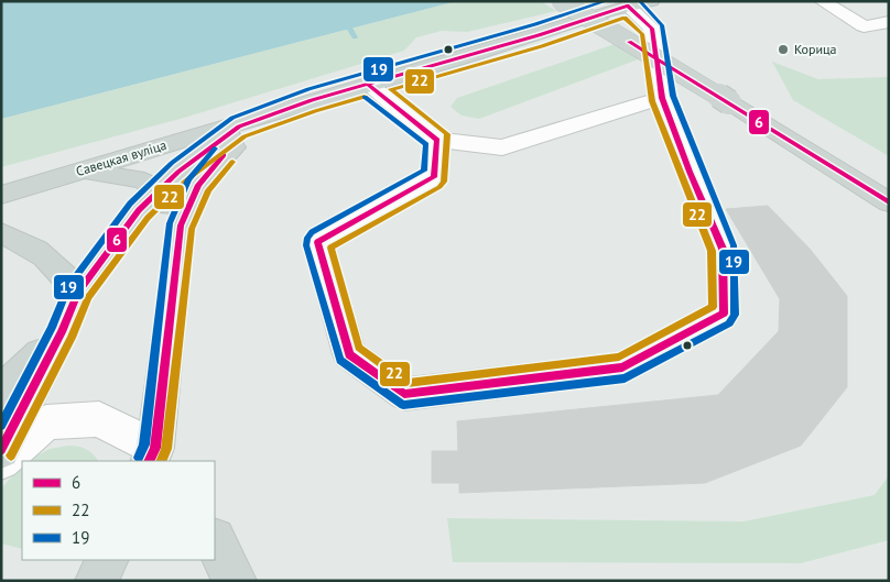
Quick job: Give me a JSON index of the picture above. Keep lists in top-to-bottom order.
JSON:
{
  "streets": {
    "main road": ["Савецкая вуліца"]
  },
  "places": ["Корица"],
  "lines": ["transit line 19", "transit line 6", "transit line 22"],
  "legend": ["6", "22", "19"]
}
